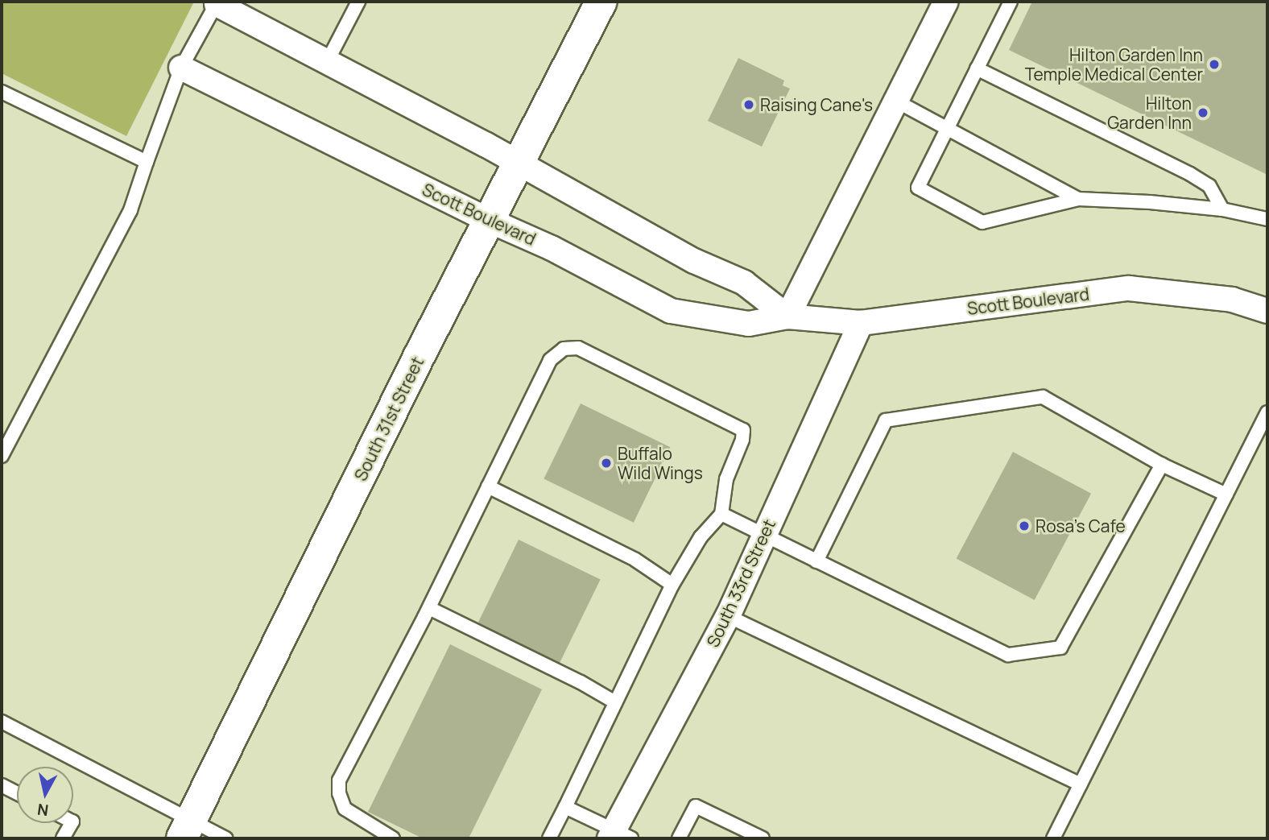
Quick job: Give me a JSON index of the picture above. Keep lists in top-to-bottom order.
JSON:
{
  "streets": {
    "main road": ["South 31st Street"],
    "street": ["Scott Boulevard", "South 33rd Street"]
  },
  "crossings": [
    ["Scott Boulevard", "South 31st Street"],
    ["Scott Boulevard", "South 33rd Street"]
  ],
  "places": [
    "Hilton Garden Inn Temple Medical Center",
    "Raising Cane's",
    "Hilton Garden Inn",
    "Buffalo Wild Wings",
    "Rosa's Cafe"
  ],
  "north": "bottom"
}
